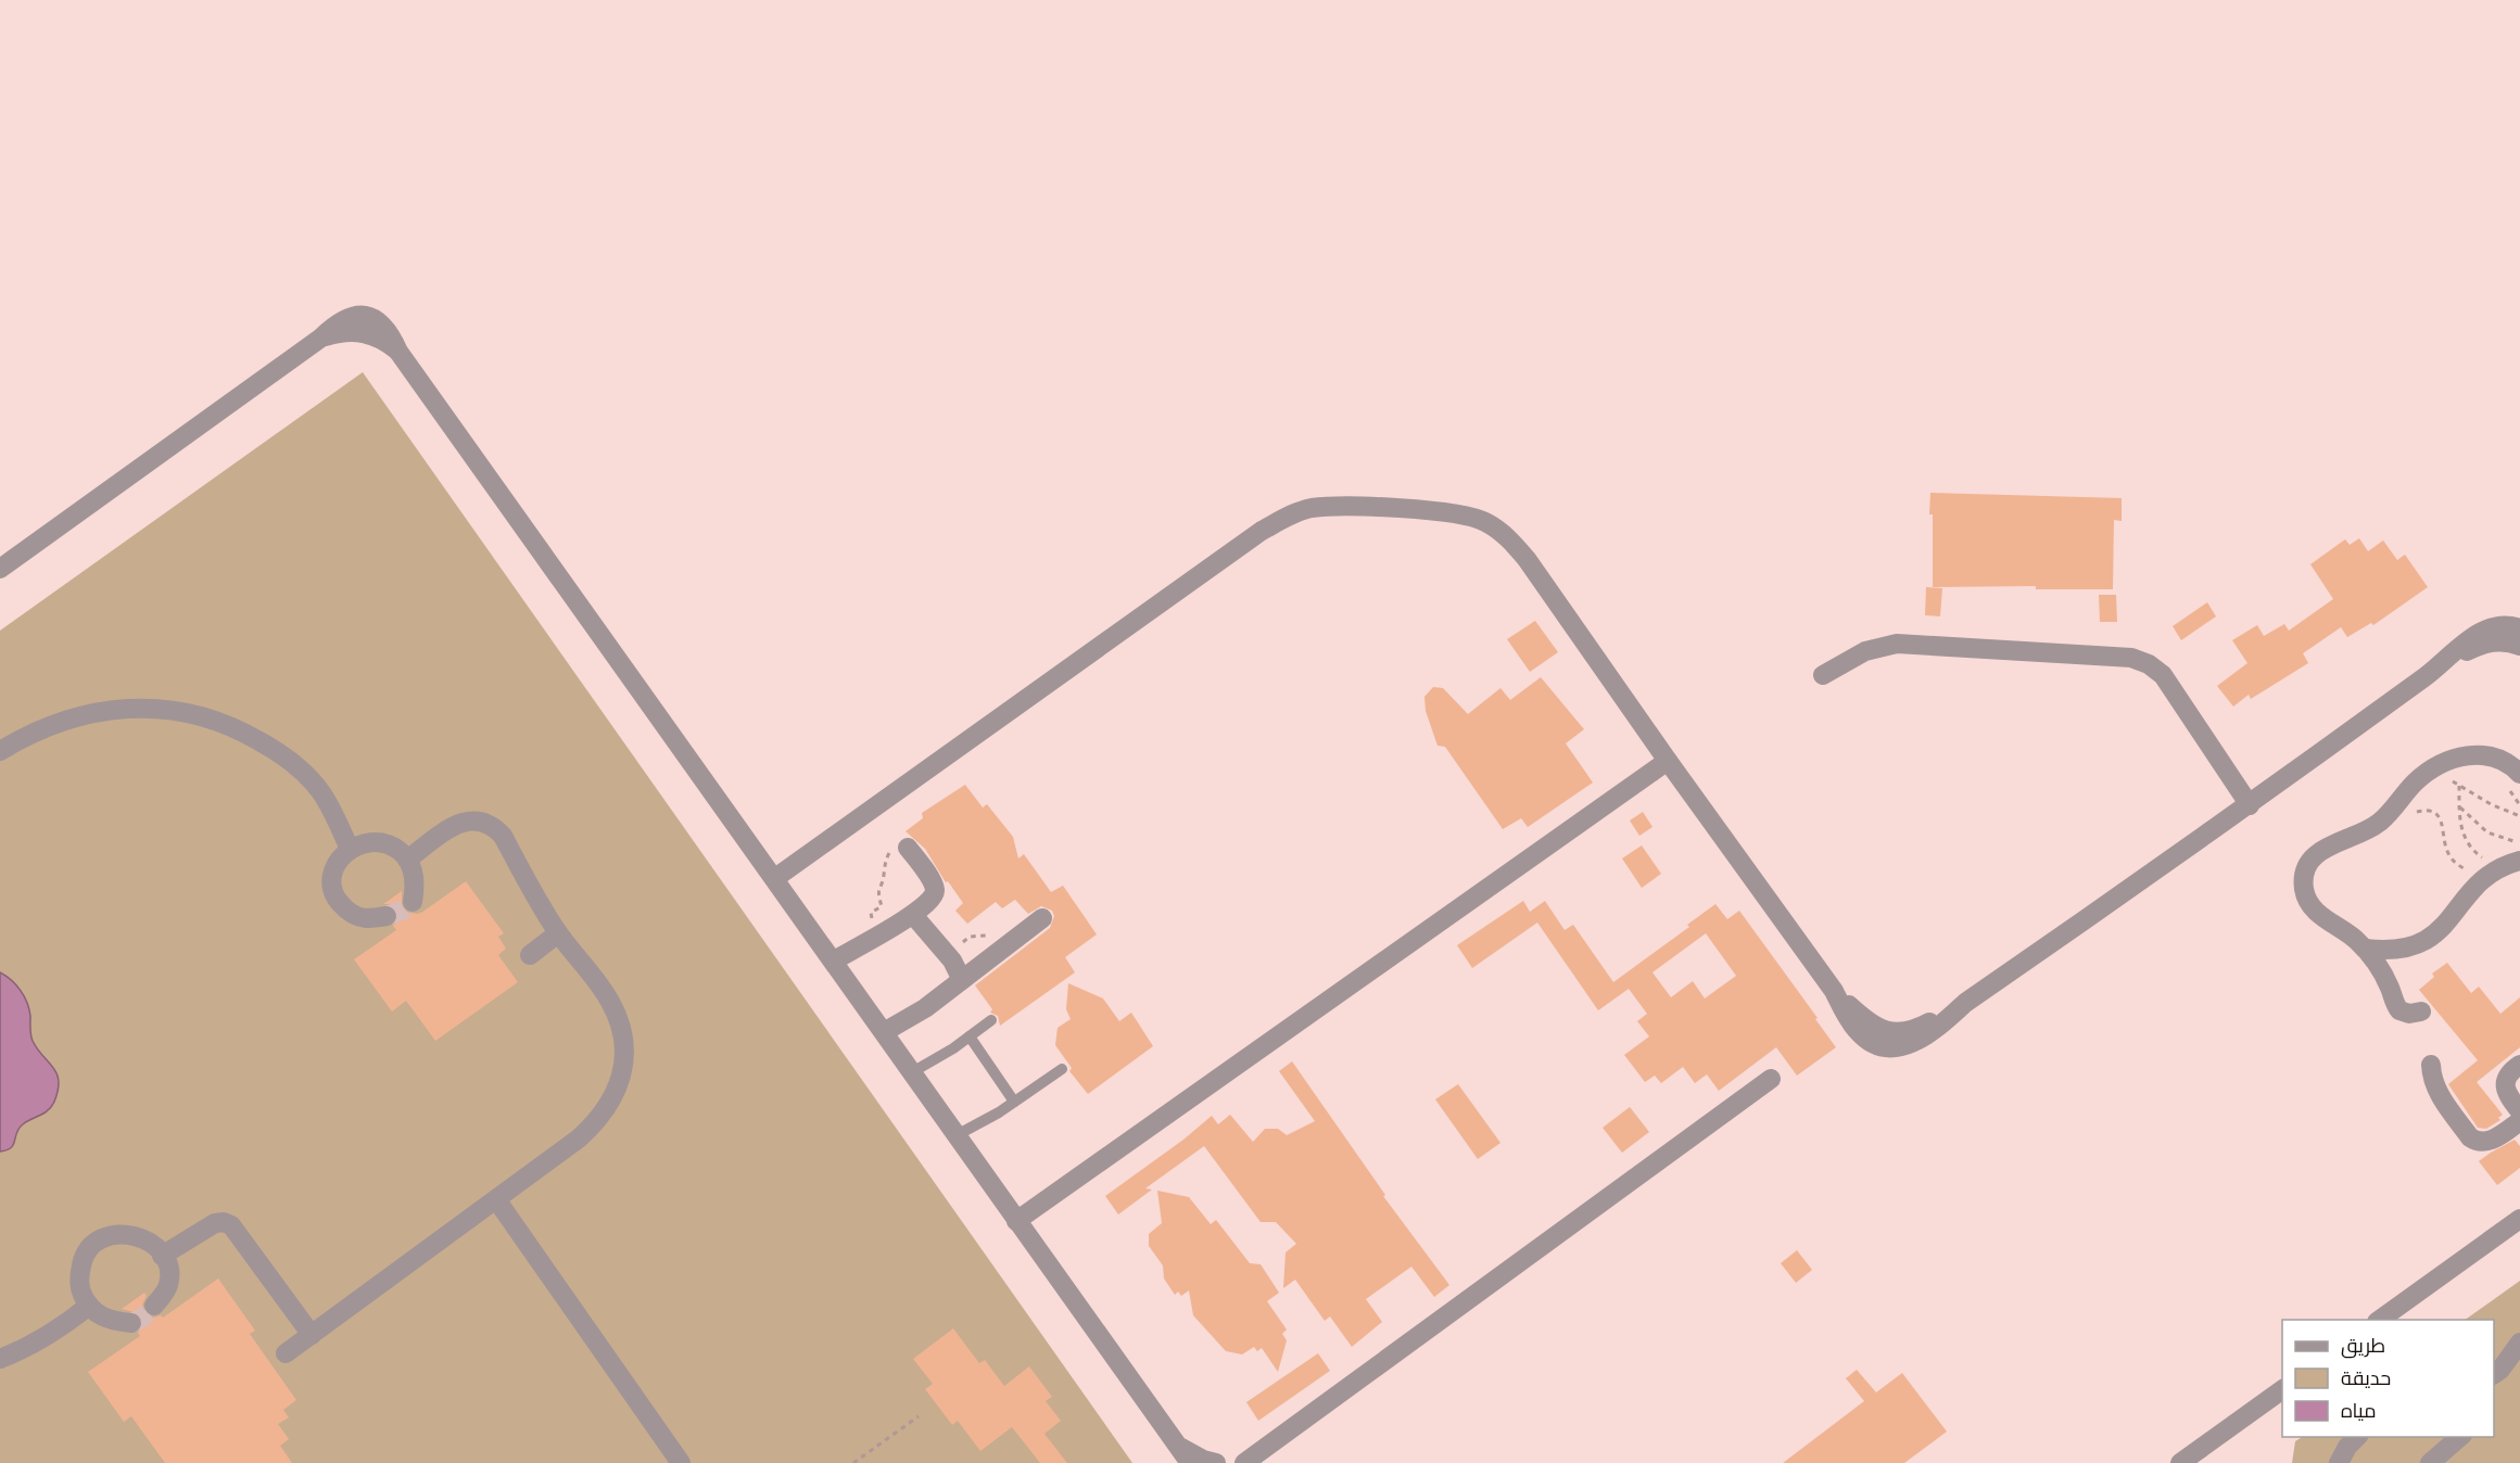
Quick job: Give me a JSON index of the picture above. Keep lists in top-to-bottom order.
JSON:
{
  "legend": ["طريق", "حديقة", "مياه"]
}
